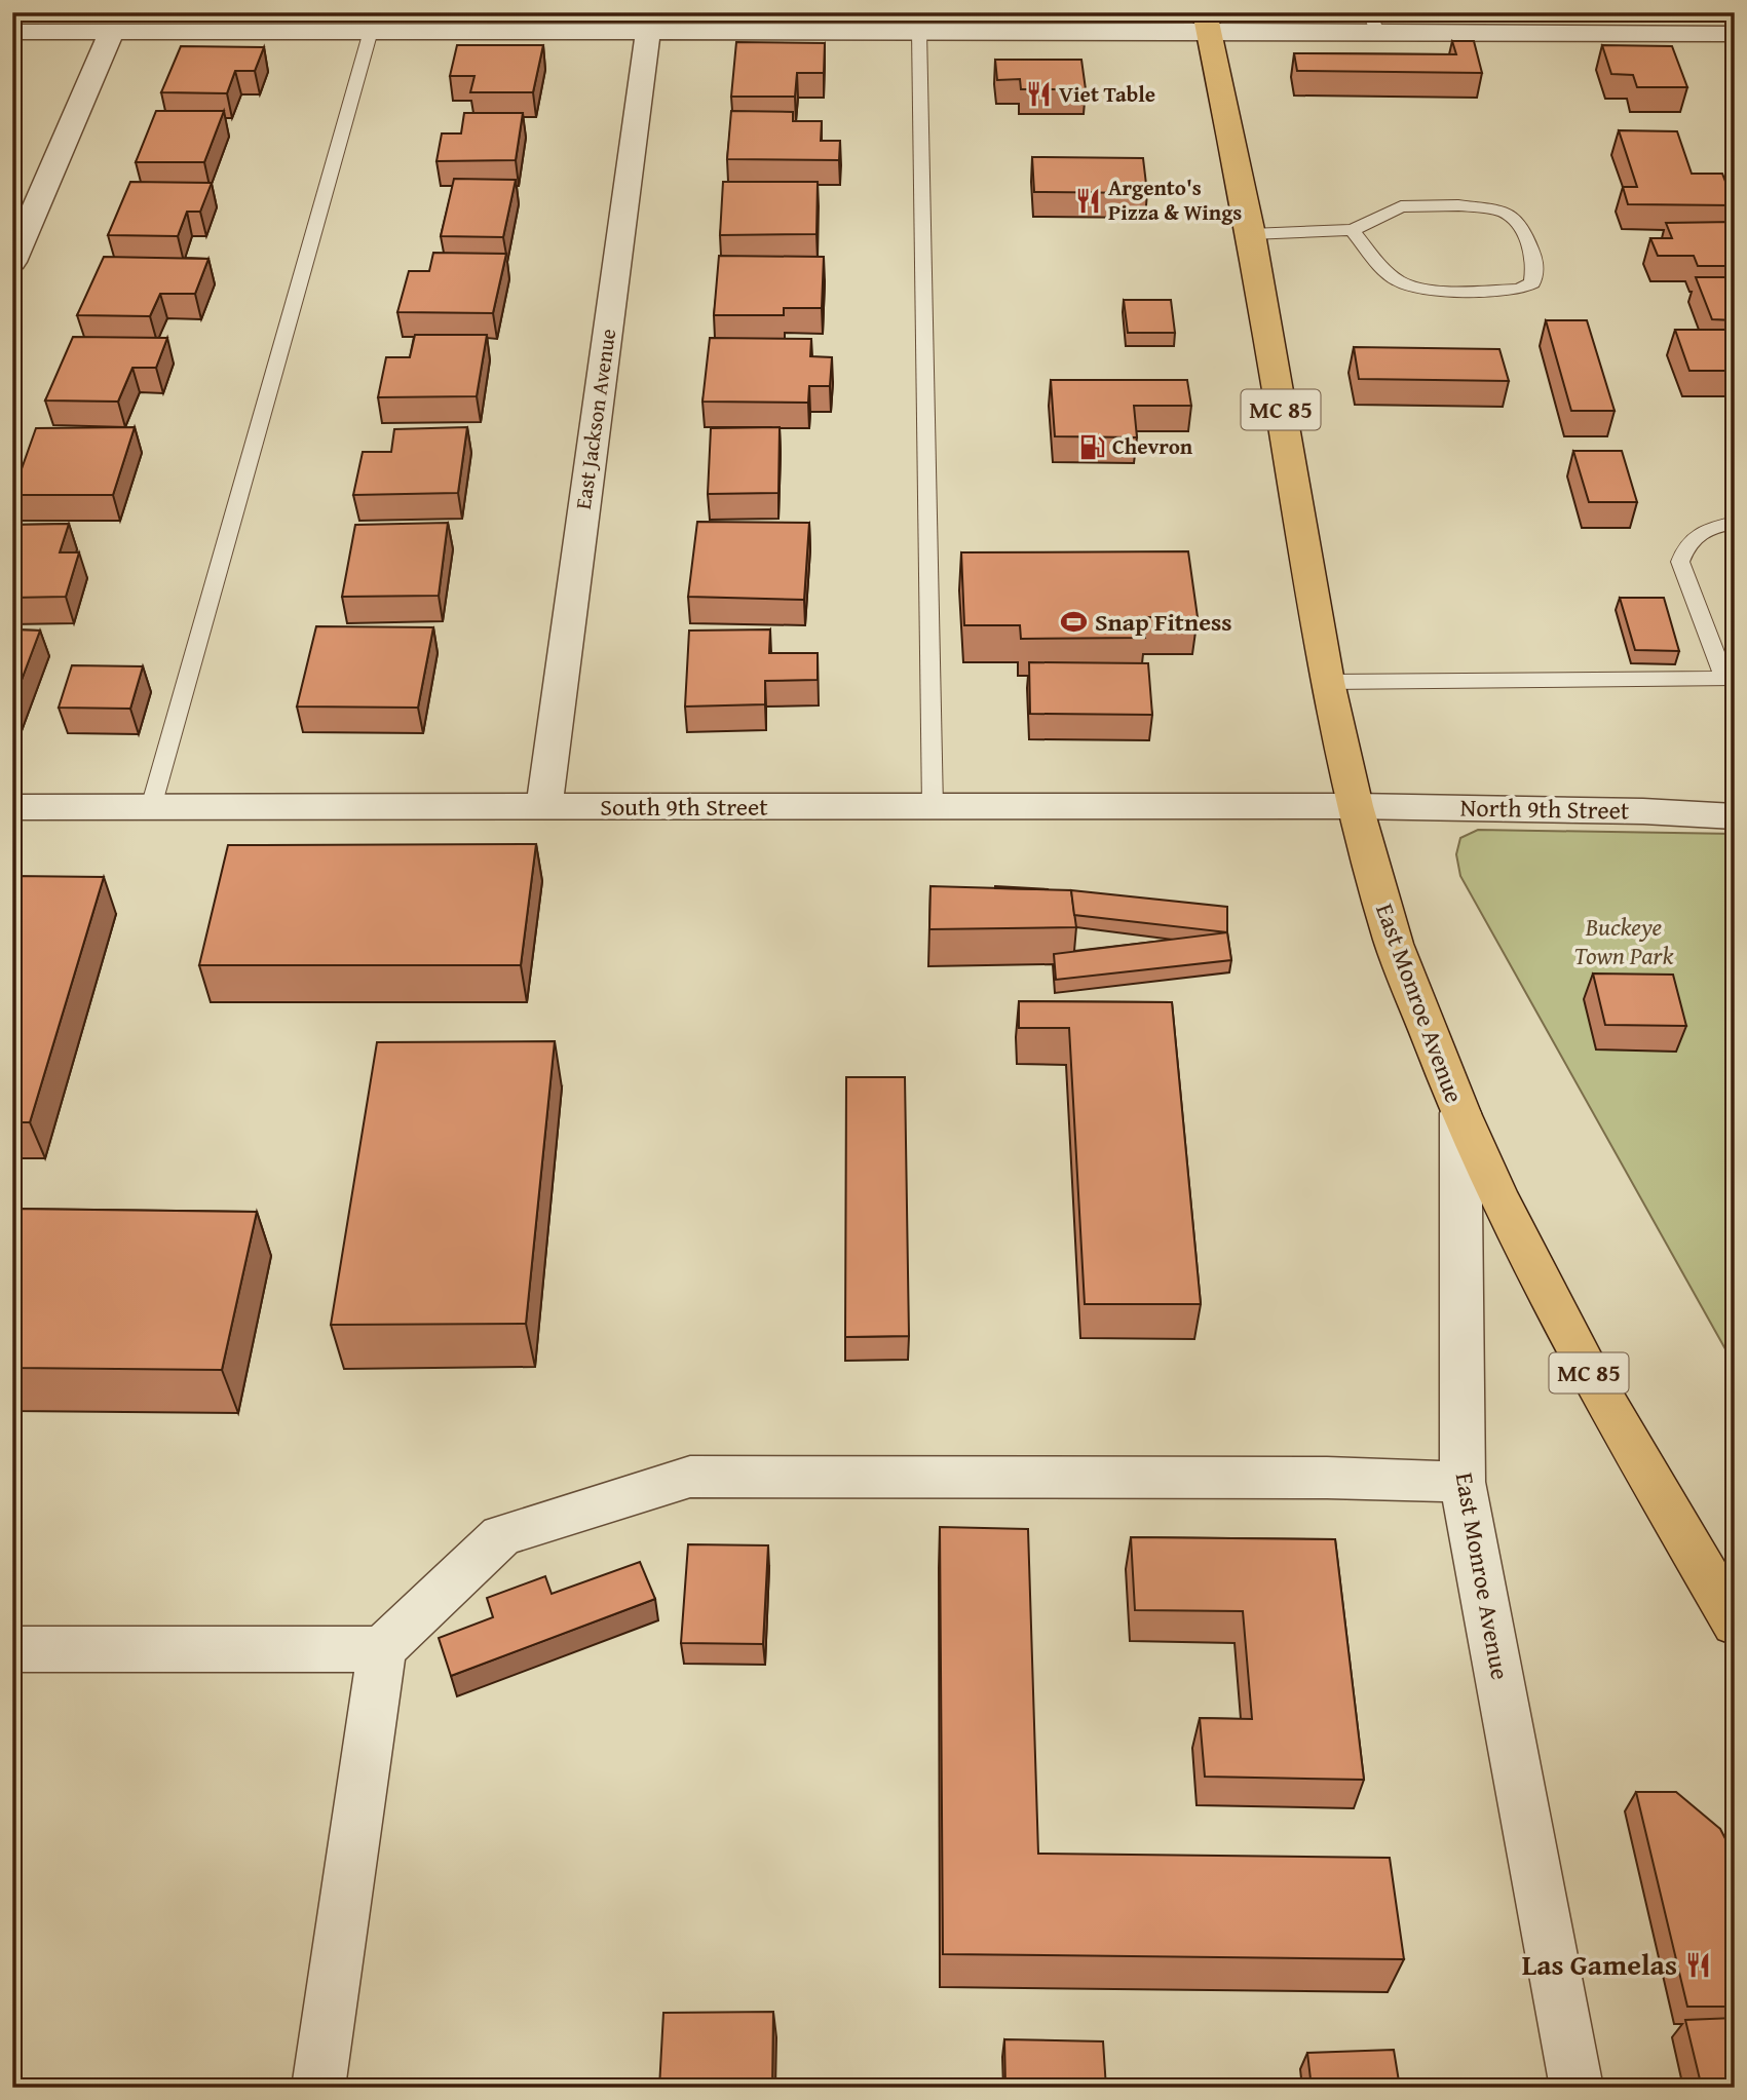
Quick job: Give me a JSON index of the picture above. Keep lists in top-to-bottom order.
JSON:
{
  "streets": {
    "main road": ["MC 85", "East Monroe Avenue"],
    "street": ["East Jackson Avenue", "South 9th Street", "North 9th Street"]
  },
  "crossings": [
    ["MC 85", "East Monroe Avenue"],
    ["East Jackson Avenue", "South 9th Street"],
    ["South 9th Street", "North 9th Street"],
    ["South 9th Street", "East Monroe Avenue"],
    ["North 9th Street", "East Monroe Avenue"]
  ],
  "parks": ["Buckeye Town Park"],
  "places": {
    "restaurant": ["Viet Table", "Argento's Pizza & Wings", "Las Gamelas"],
    "fuel station": ["Chevron"],
    "sports": ["Snap Fitness"]
  }
}
